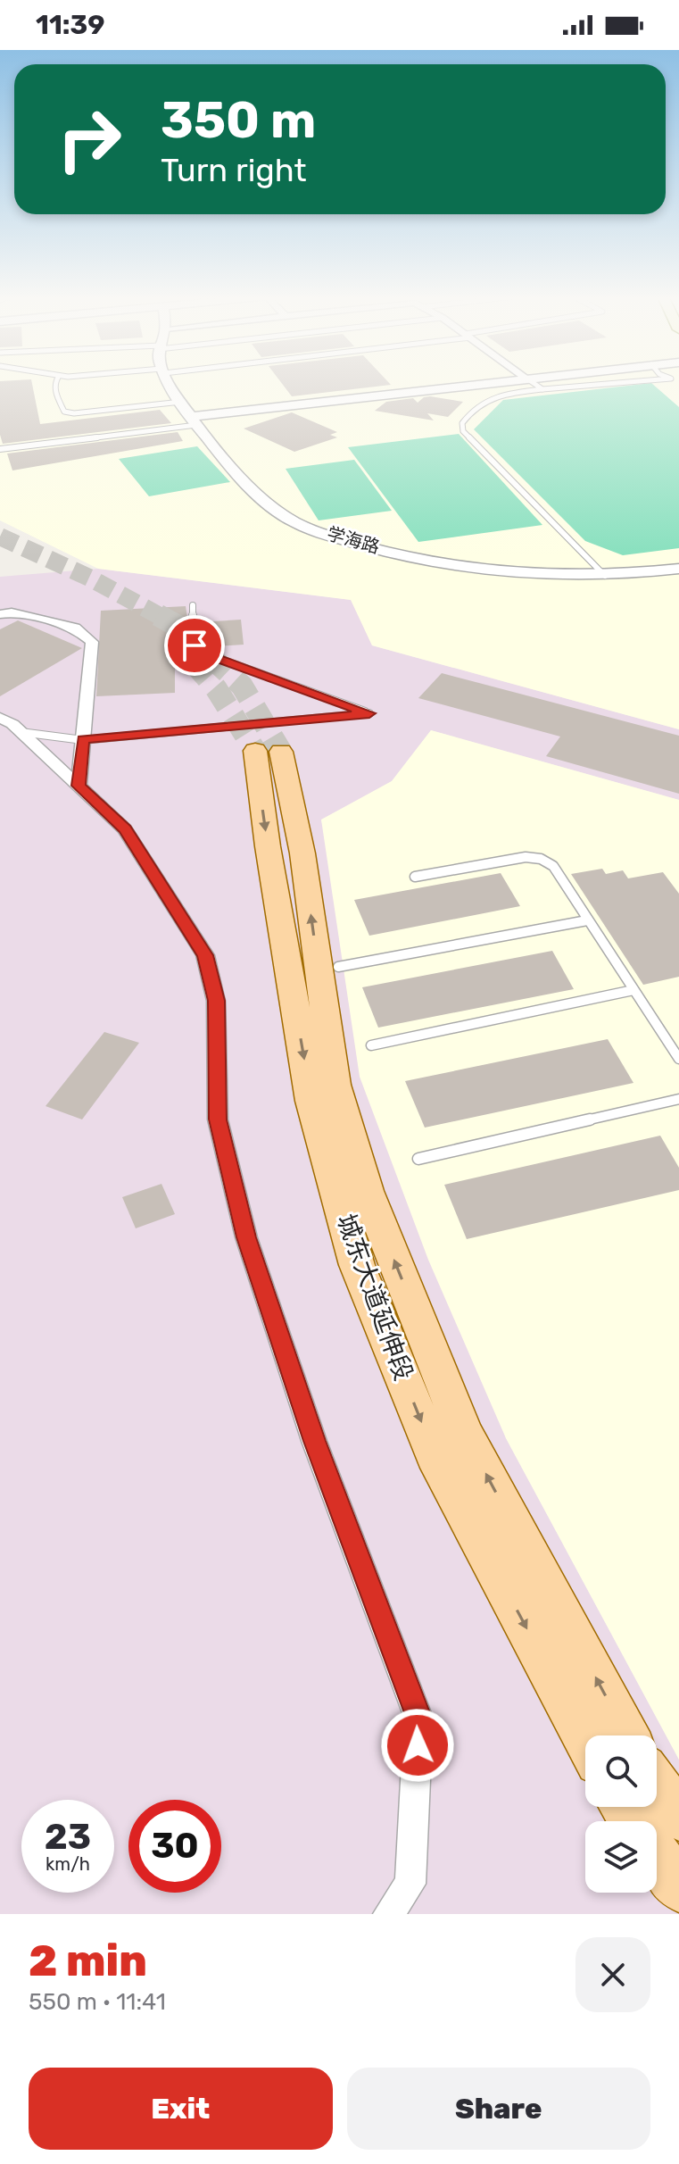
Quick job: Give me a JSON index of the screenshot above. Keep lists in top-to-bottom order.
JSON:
{
  "streets": {
    "main road": ["城东大道延伸段"],
    "street": ["学海路"]
  },
  "page": {
    "status": "11:39",
    "turn": ["350 m", "Turn right"],
    "speed": "23 km/h",
    "limit": "30",
    "heading": ["2 min", "550 m · 11:41"],
    "buttons": ["Exit", "Share"]
  }
}
